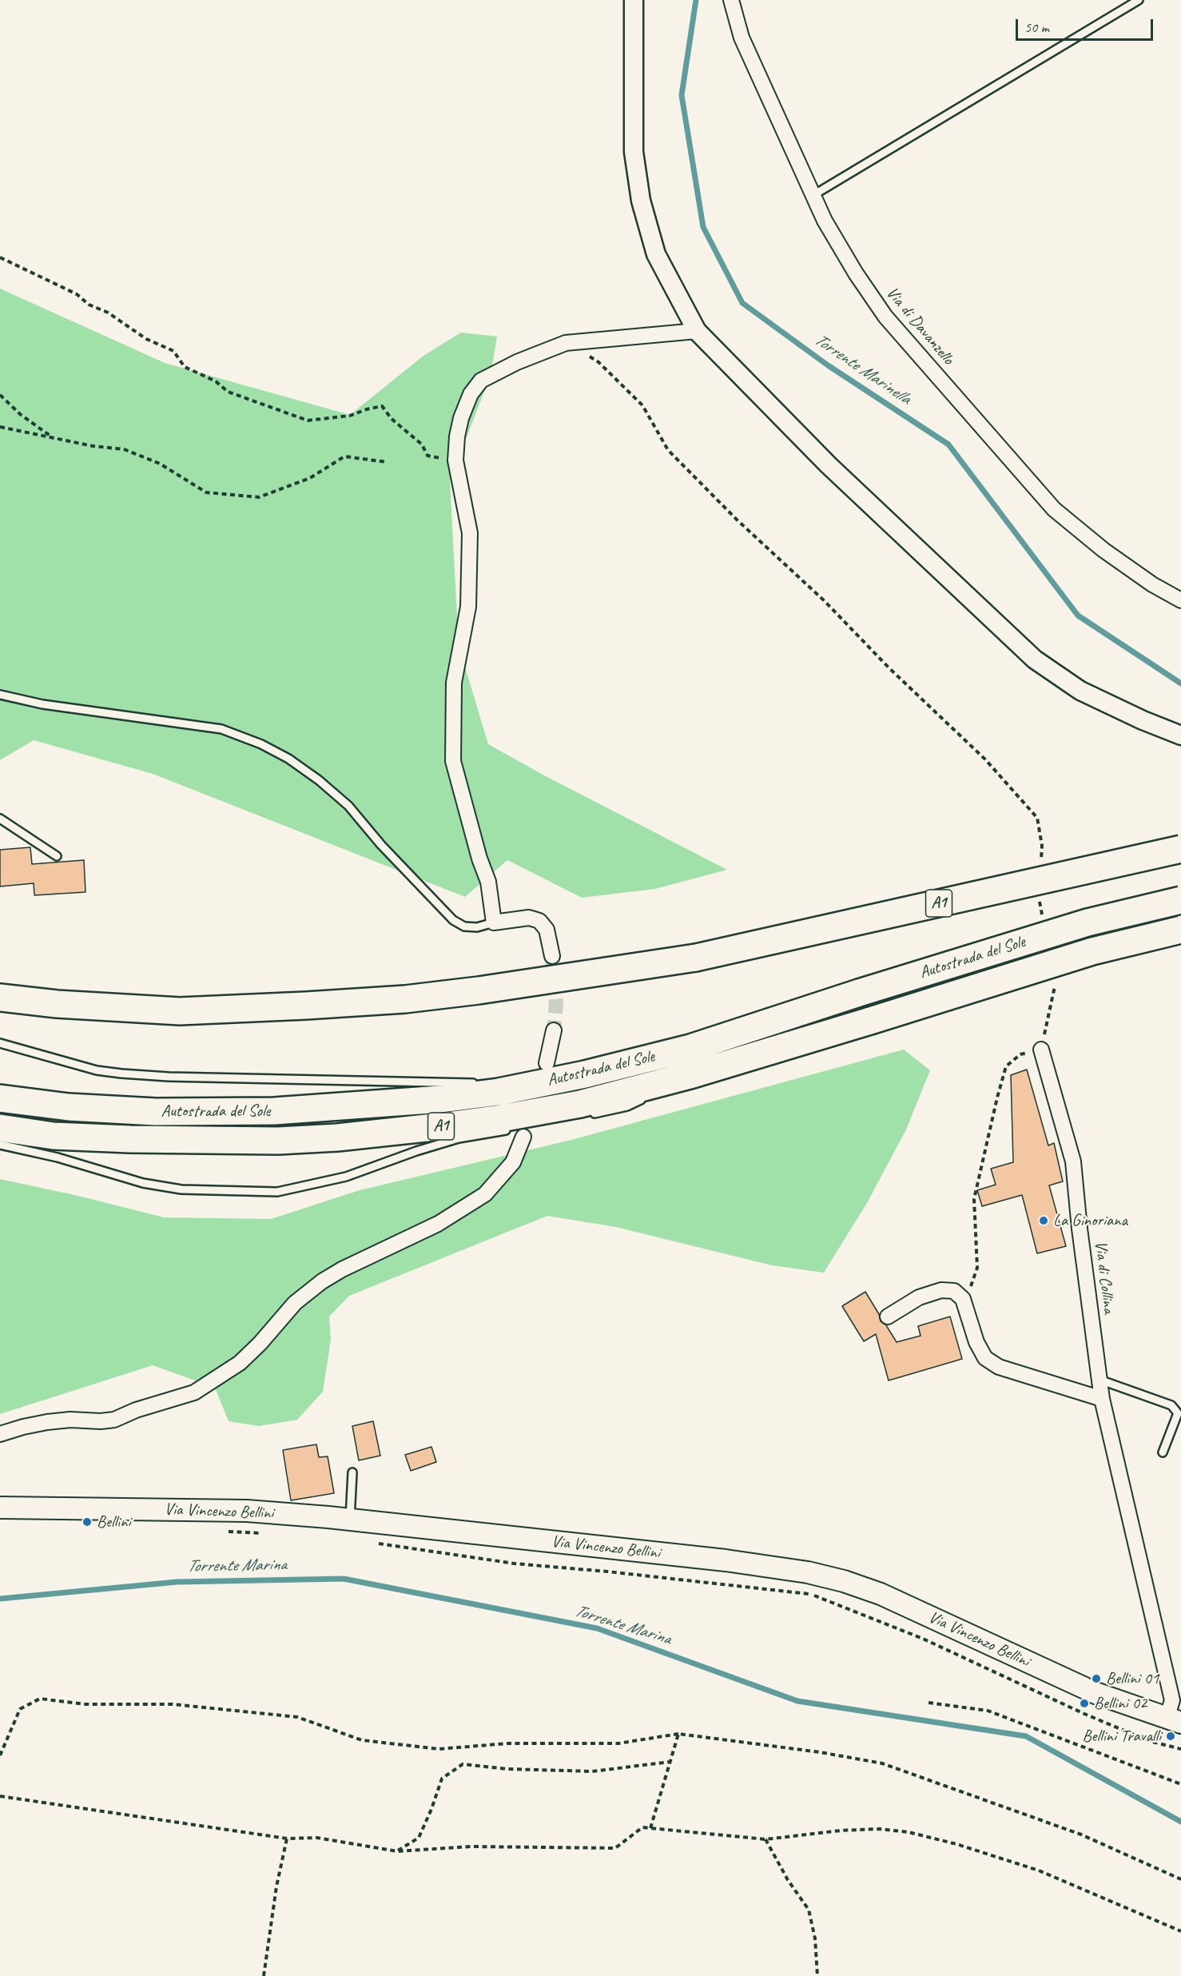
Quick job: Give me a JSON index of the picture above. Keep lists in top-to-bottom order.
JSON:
{
  "streets": {
    "highway": ["A1", "Autostrada del Sole"],
    "main road": ["Via Vincenzo Bellini"],
    "street": ["Via di Davanzello", "Via di Collina"]
  },
  "crossings": [
    ["Via di Collina", "Via Vincenzo Bellini"]
  ],
  "water": ["Torrente Marinella", "Torrente Marina"],
  "places": [
    "La Ginoriana",
    "Bellini",
    "Bellini 01",
    "Bellini 02",
    "Bellini Travalli"
  ],
  "scale_bar": "50 m"
}
